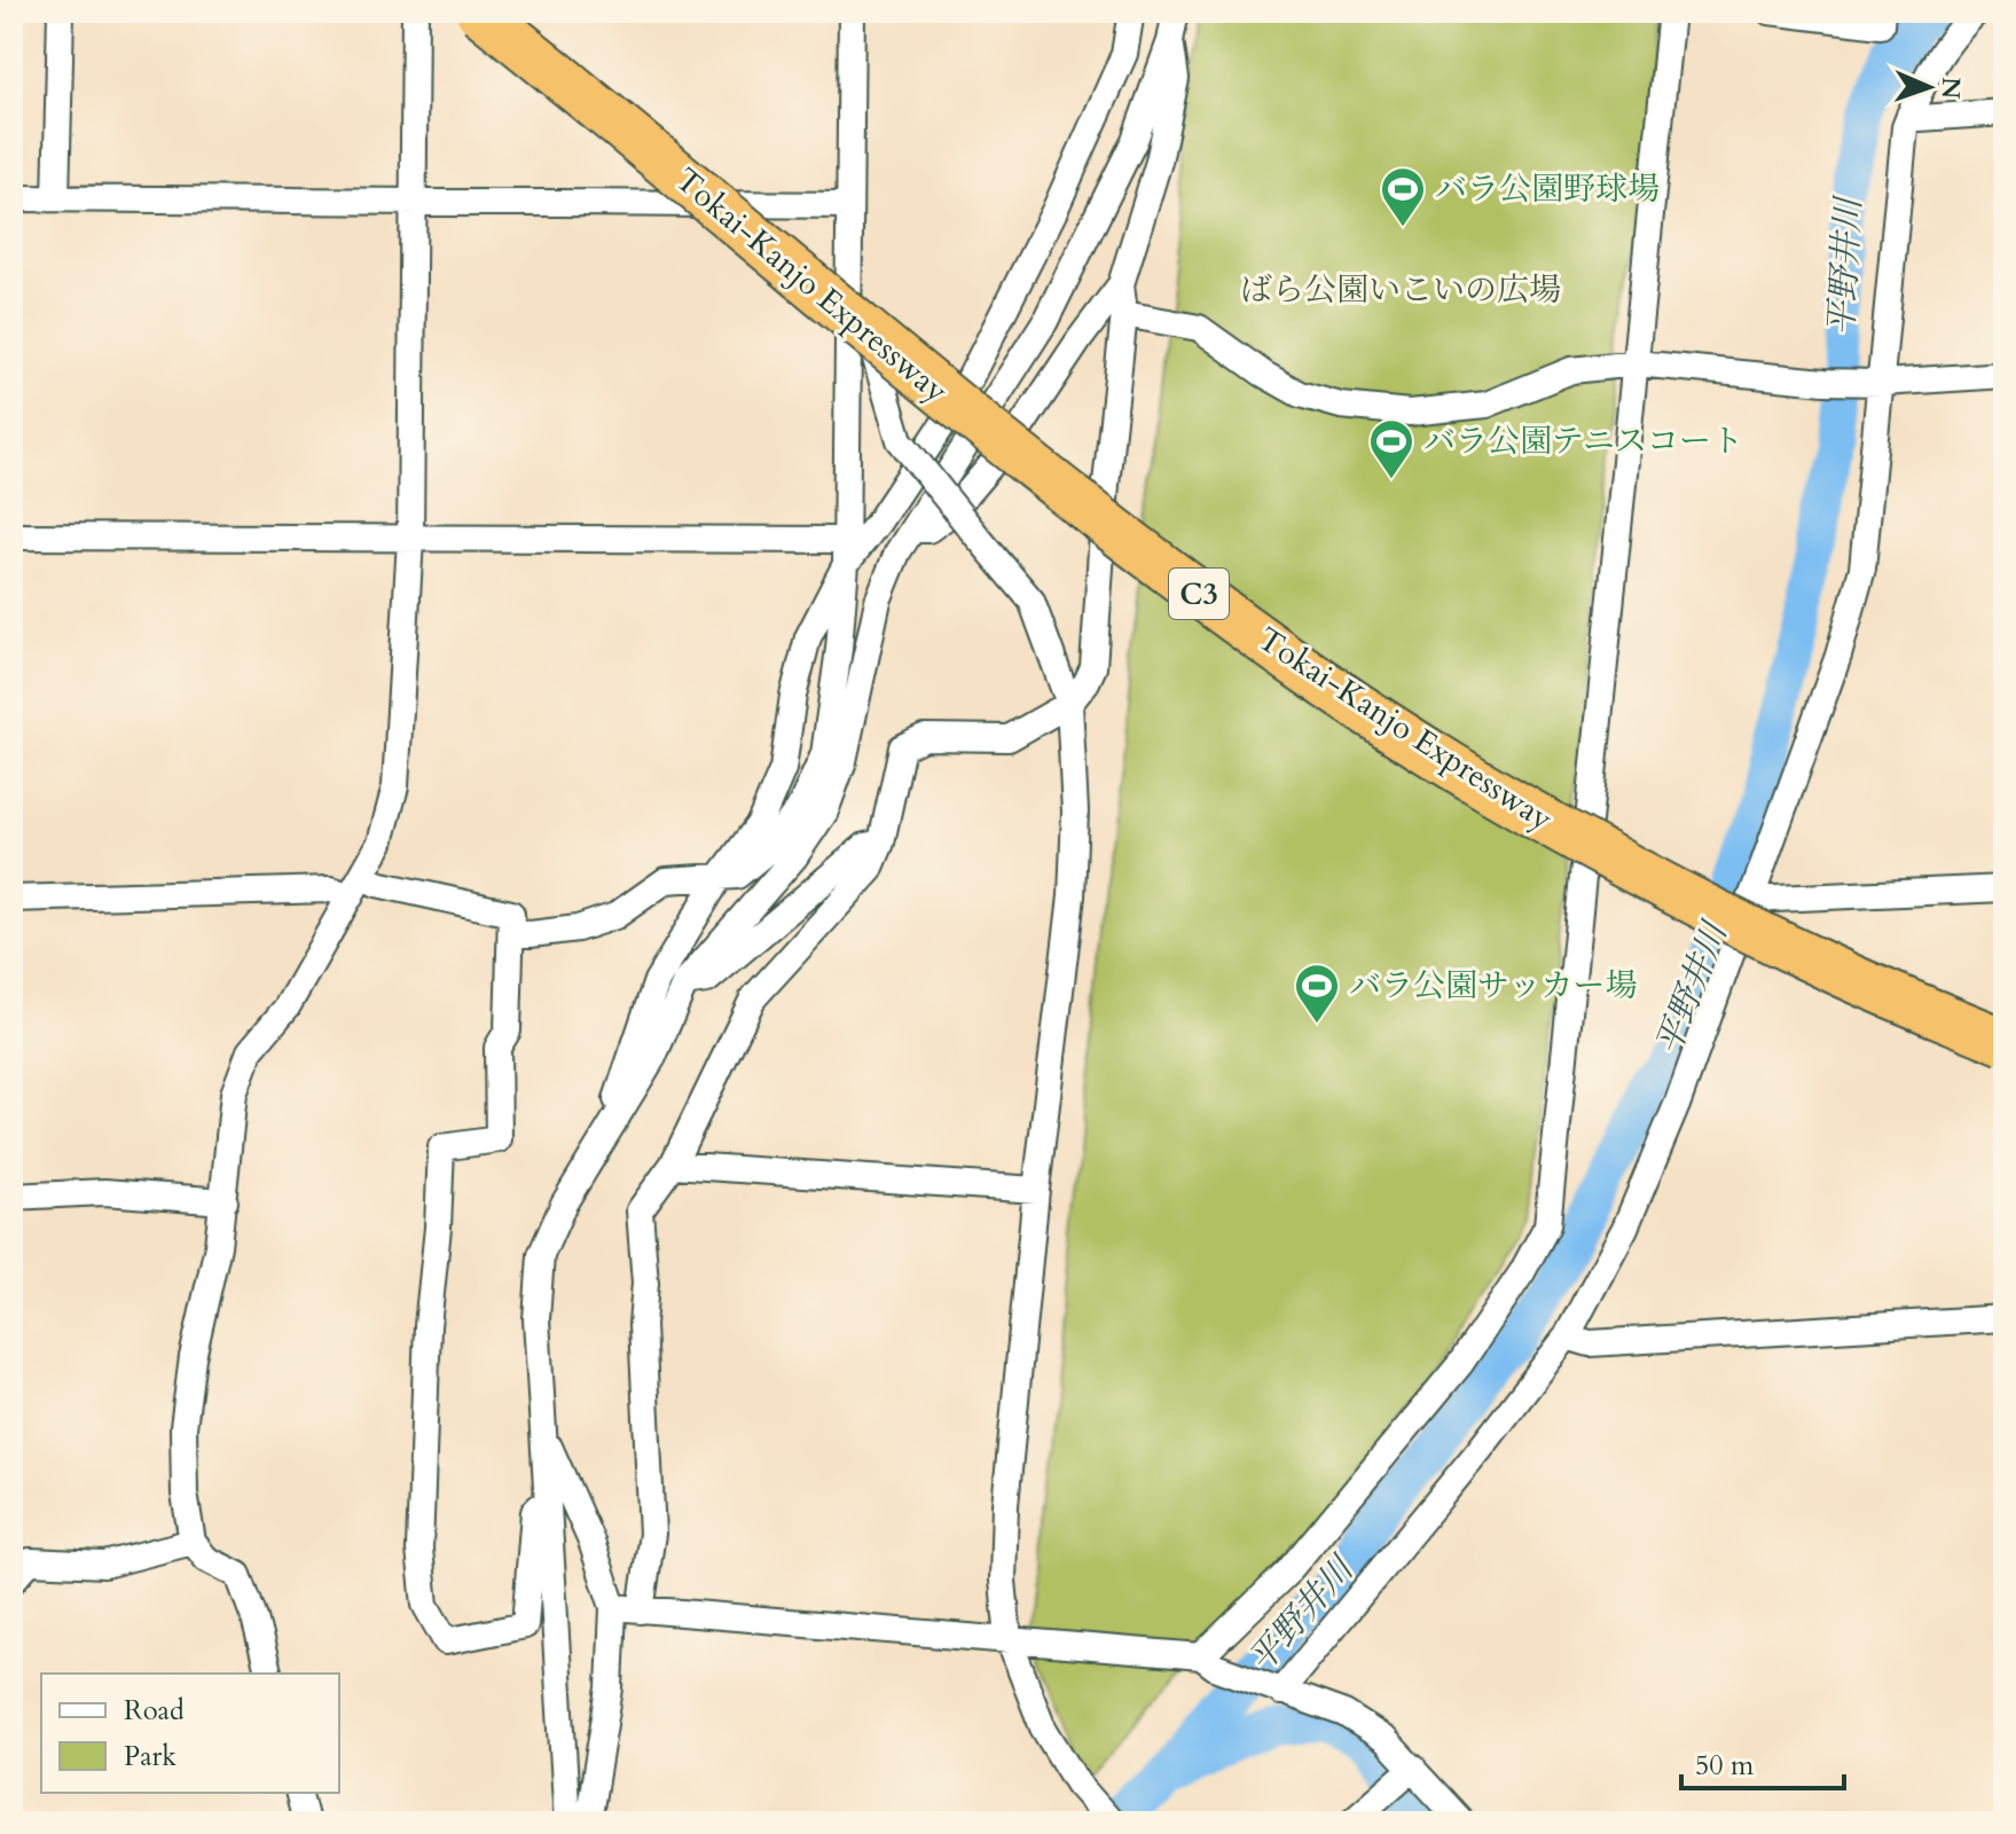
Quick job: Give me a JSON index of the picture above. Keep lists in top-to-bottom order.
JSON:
{
  "streets": {
    "highway": ["Tokai-Kanjo Expressway", "C3"]
  },
  "water": ["平野井川"],
  "parks": ["ばら公園いこいの広場"],
  "places": {
    "sports": ["バラ公園野球場", "バラ公園テニスコート", "バラ公園サッカー場"]
  },
  "legend": ["Road", "Park"],
  "scale_bar": "50 m",
  "north": "right"
}
